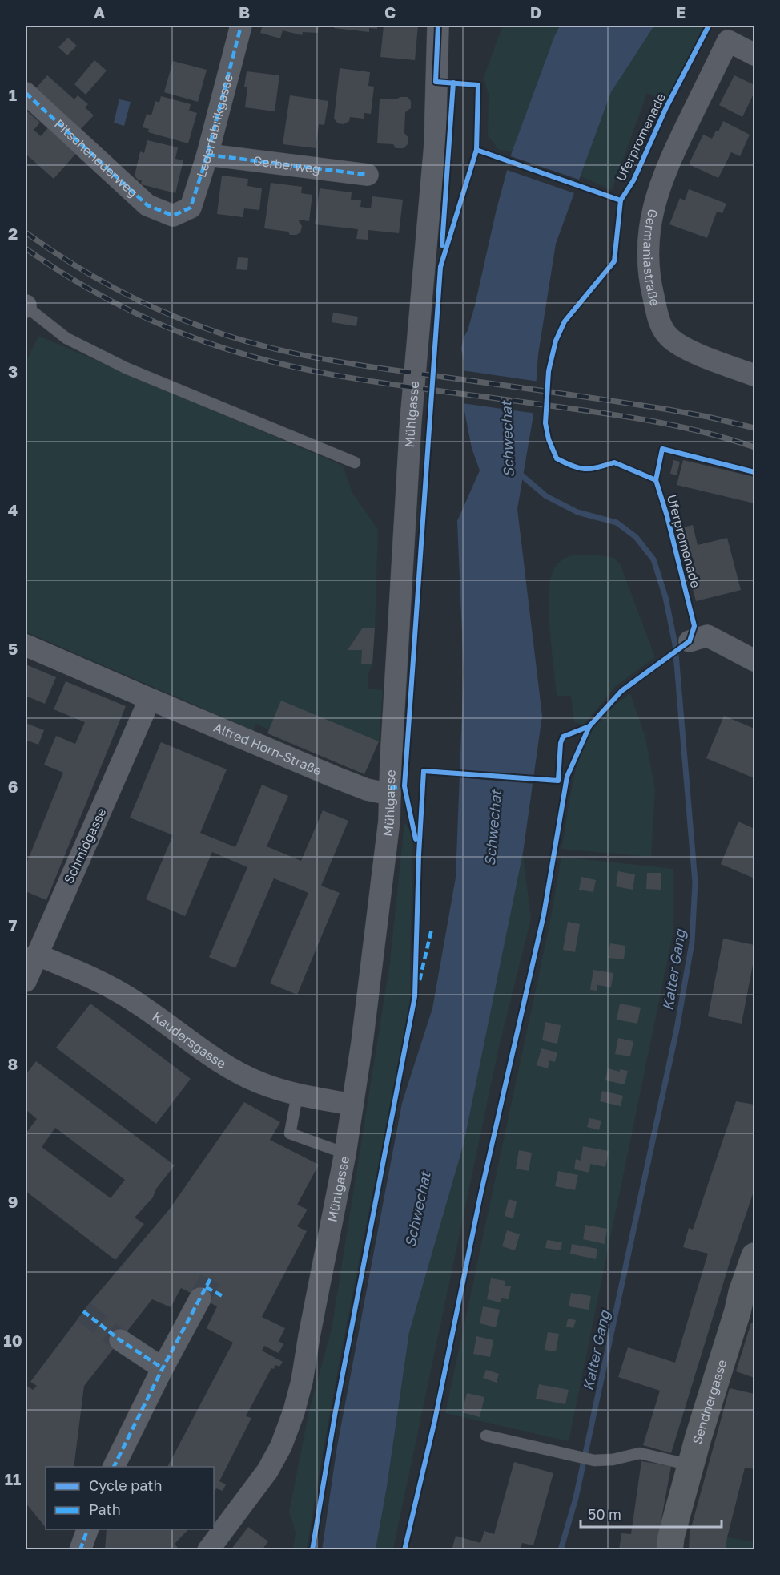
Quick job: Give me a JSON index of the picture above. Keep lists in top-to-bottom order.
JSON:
{
  "streets": {
    "street": [
      "Lederfabrikgasse",
      "Pitschenederweg",
      "Gerberweg",
      "Germaniastraße",
      "Mühlgasse",
      "Alfred Horn-Straße",
      "Schmidgasse",
      "Kaudersgasse",
      "Sendnergasse"
    ],
    "cycle path": ["Uferpromenade"]
  },
  "crossings": [
    ["Lederfabrikgasse", "Pitschenederweg"],
    ["Lederfabrikgasse", "Gerberweg"],
    ["Mühlgasse", "Alfred Horn-Straße"],
    ["Mühlgasse", "Kaudersgasse"],
    ["Alfred Horn-Straße", "Schmidgasse"],
    ["Schmidgasse", "Kaudersgasse"]
  ],
  "water": ["Schwechat", "Kalter Gang"],
  "legend": ["Cycle path", "Path"],
  "scale_bar": "50 m",
  "grid": {
    "columns": [
      "A",
      "B",
      "C",
      "D",
      "E"
    ],
    "rows": [
      "1",
      "2",
      "3",
      "4",
      "5",
      "6",
      "7",
      "8",
      "9",
      "10",
      "11"
    ]
  }
}
